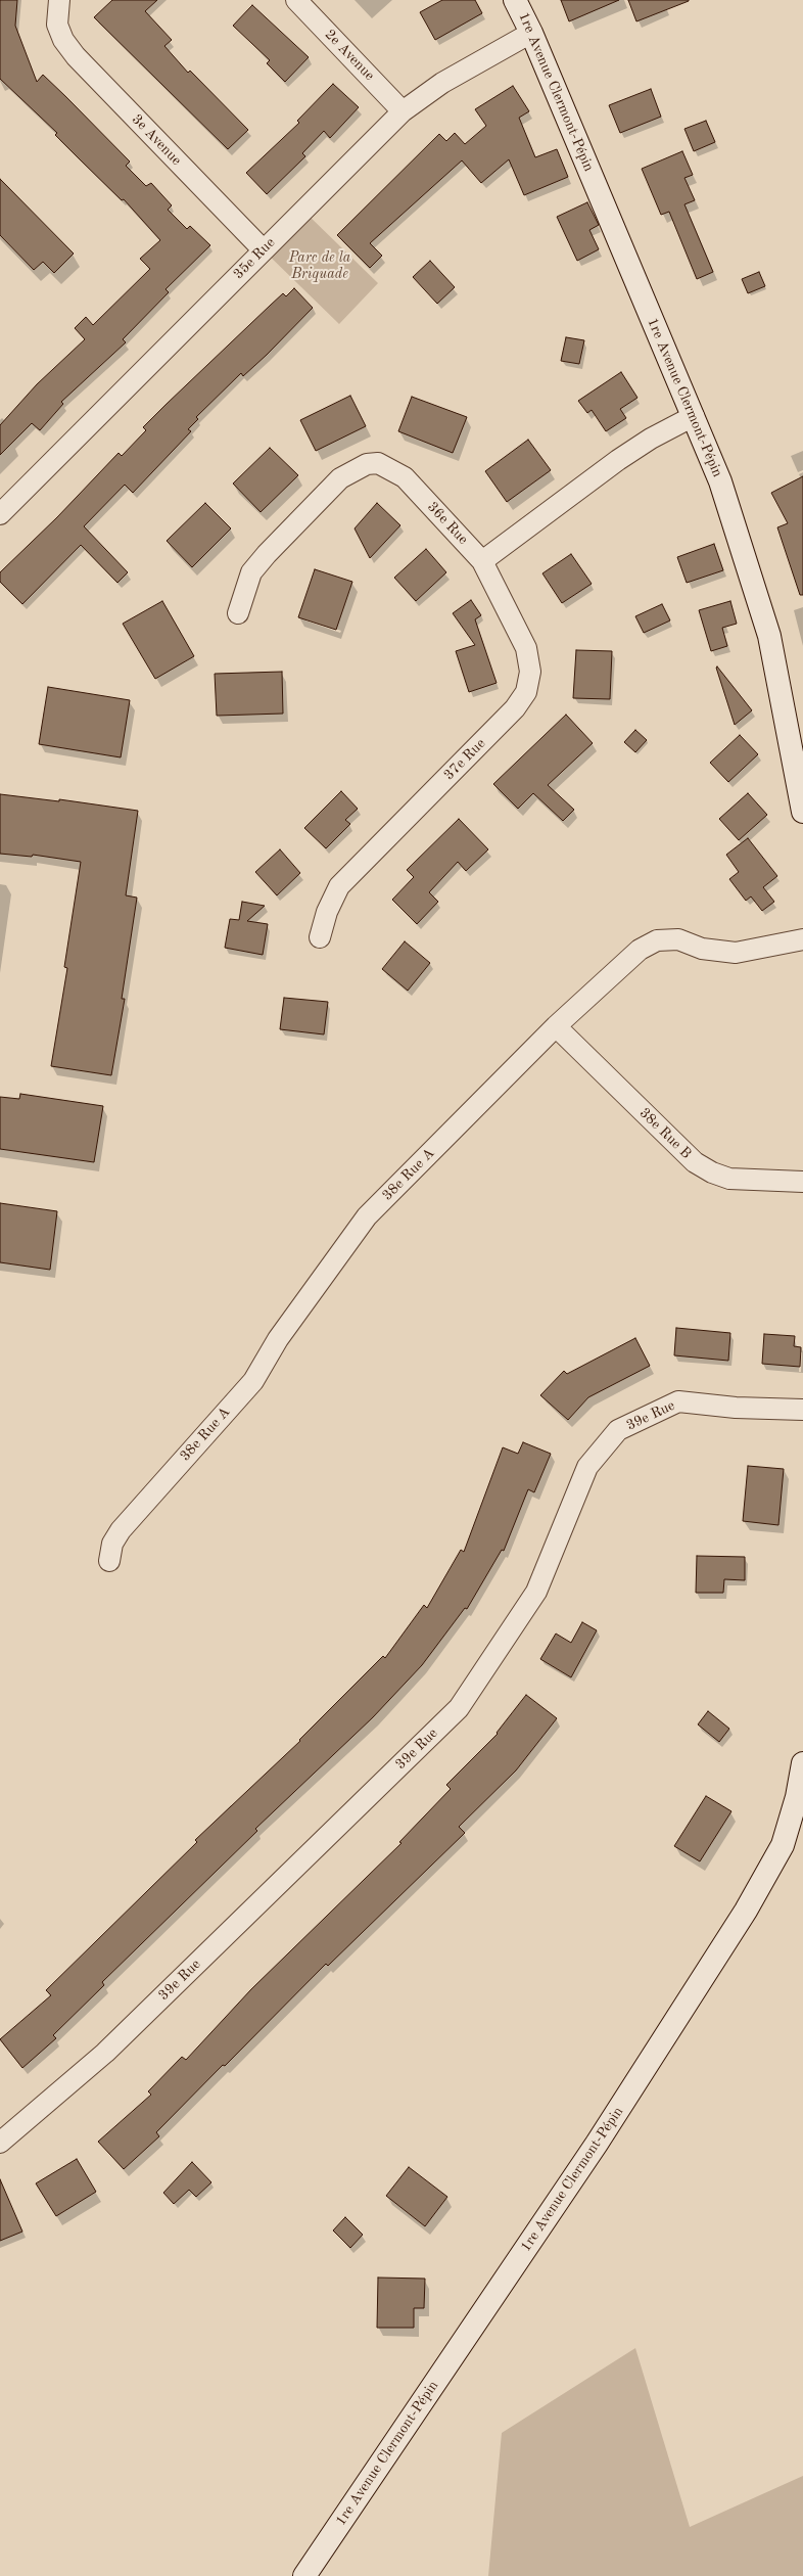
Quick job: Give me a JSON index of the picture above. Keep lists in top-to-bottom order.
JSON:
{
  "streets": {
    "street": [
      "2e Avenue",
      "1re Avenue Clermont-Pépin",
      "3e Avenue",
      "35e Rue",
      "36e Rue",
      "37e Rue",
      "38e Rue B",
      "38e Rue A",
      "39e Rue"
    ]
  },
  "crossings": [
    ["2e Avenue", "35e Rue"],
    ["1re Avenue Clermont-Pépin", "35e Rue"],
    ["3e Avenue", "35e Rue"],
    ["36e Rue", "37e Rue"],
    ["38e Rue B", "38e Rue A"]
  ],
  "parks": ["Parc de la Briquade"]
}
